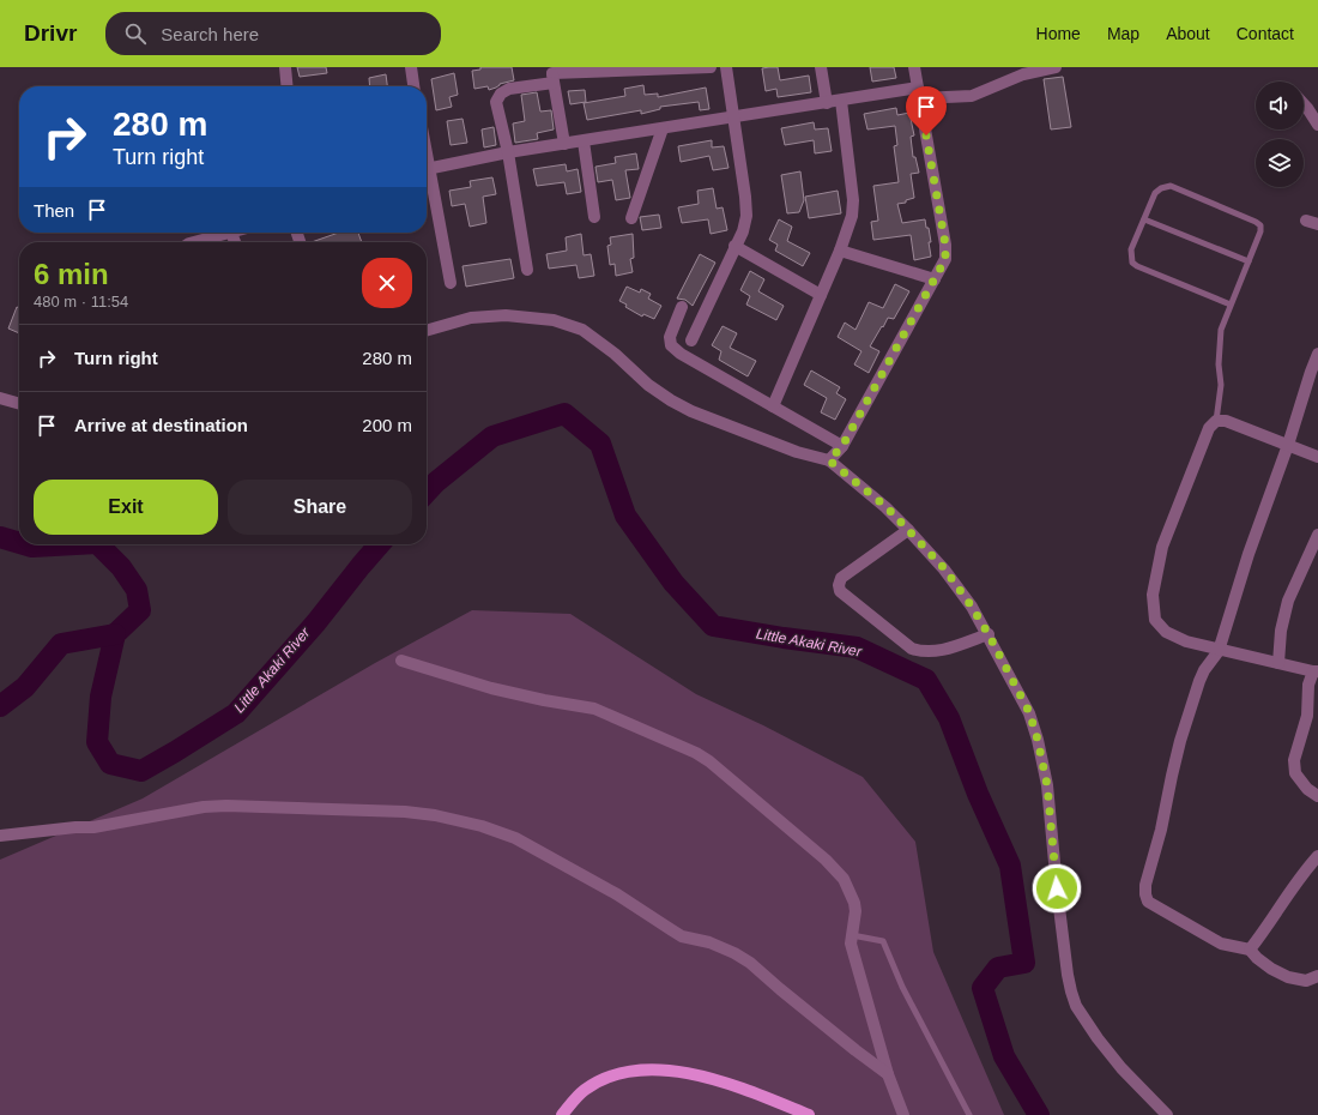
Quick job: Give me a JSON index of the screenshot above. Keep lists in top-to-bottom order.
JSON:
{
  "water": ["Little Akaki River"],
  "page": {
    "header": "Drivr",
    "search": "Search here",
    "nav": [
      "Home",
      "Map",
      "About",
      "Contact"
    ],
    "turn": ["280 m", "Turn right"],
    "then": "Then",
    "heading": ["6 min", "480 m · 11:54"],
    "list": [
      {
        "name": "Turn right",
        "value": "280 m"
      },
      {
        "name": "Arrive at destination",
        "value": "200 m"
      }
    ],
    "buttons": ["Exit", "Share"]
  }
}
